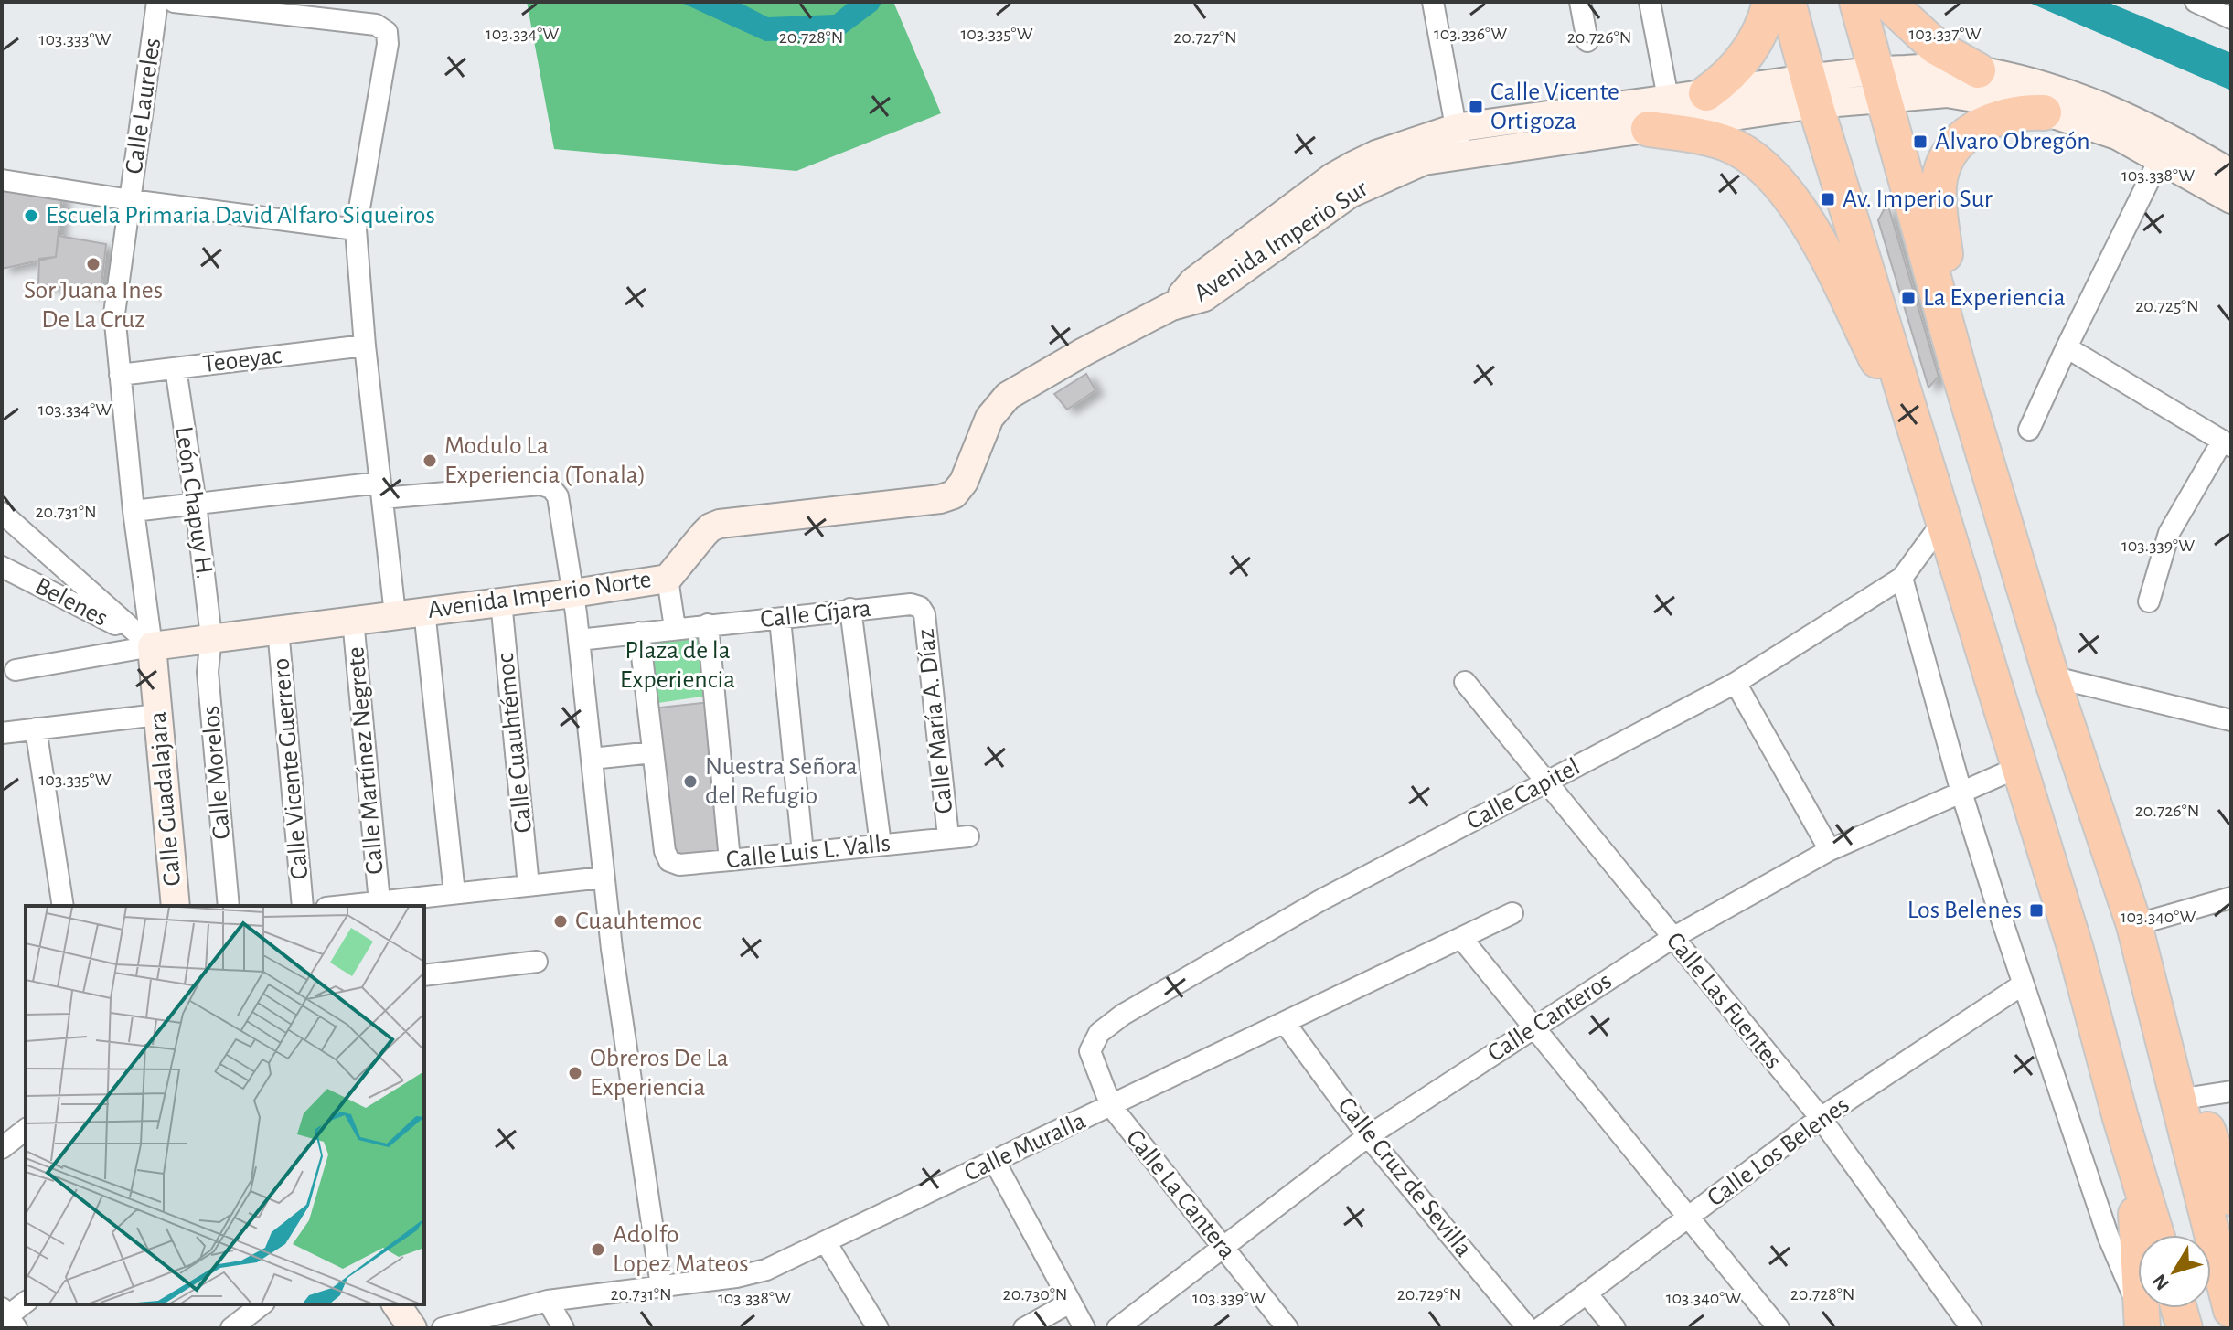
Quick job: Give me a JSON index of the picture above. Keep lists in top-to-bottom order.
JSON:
{
  "streets": {
    "street": [
      "Calle Laureles",
      "Avenida Imperio Sur",
      "Teoeyac",
      "León Chapuy H.",
      "Avenida Imperio Norte",
      "Belenes",
      "Calle Cíjara",
      "Calle María A. Díaz",
      "Calle Cuauhtémoc",
      "Calle Martínez Negrete",
      "Calle Vicente Guerrero",
      "Calle Morelos",
      "Calle Capitel",
      "Calle Guadalajara",
      "Calle Luis L. Valls",
      "Calle Las Fuentes",
      "Calle Canteros",
      "Calle Muralla",
      "Calle Los Belenes",
      "Calle Cruz de Sevilla",
      "Calle La Cantera"
    ]
  },
  "crossings": [
    ["Calle Laureles", "Teoeyac"],
    ["Calle Laureles", "Avenida Imperio Norte"],
    ["Calle Laureles", "Belenes"],
    ["Calle Laureles", "Calle Guadalajara"],
    ["Avenida Imperio Sur", "Avenida Imperio Norte"],
    ["Teoeyac", "León Chapuy H."],
    ["León Chapuy H.", "Avenida Imperio Norte"],
    ["León Chapuy H.", "Calle Morelos"],
    ["Avenida Imperio Norte", "Belenes"],
    ["Avenida Imperio Norte", "Calle Cuauhtémoc"],
    ["Avenida Imperio Norte", "Calle Martínez Negrete"],
    ["Avenida Imperio Norte", "Calle Vicente Guerrero"],
    ["Avenida Imperio Norte", "Calle Morelos"],
    ["Avenida Imperio Norte", "Calle Guadalajara"],
    ["Belenes", "Calle Guadalajara"],
    ["Calle Cíjara", "Calle María A. Díaz"],
    ["Calle María A. Díaz", "Calle Luis L. Valls"],
    ["Calle Capitel", "Calle Las Fuentes"],
    ["Calle Capitel", "Calle La Cantera"],
    ["Calle Las Fuentes", "Calle Canteros"],
    ["Calle Las Fuentes", "Calle Los Belenes"],
    ["Calle Canteros", "Calle Cruz de Sevilla"],
    ["Calle Canteros", "Calle La Cantera"],
    ["Calle Muralla", "Calle Cruz de Sevilla"],
    ["Calle Muralla", "Calle La Cantera"]
  ],
  "parks": ["Plaza de la Experiencia"],
  "places": {
    "transit": [
      "Calle Vicente Ortigoza",
      "Álvaro Obregón",
      "Av. Imperio Sur",
      "La Experiencia",
      "Los Belenes"
    ],
    "other": [
      "Escuela Primaria David Alfaro Siqueiros",
      "Sor Juana Ines De La Cruz",
      "Modulo La Experiencia (Tonala)",
      "Nuestra Señora del Refugio",
      "Cuauhtemoc",
      "Obreros De La Experiencia",
      "Adolfo Lopez Mateos"
    ]
  },
  "north": "bottom left",
  "coordinates": [
    "103.334°W",
    "103.335°W",
    "103.336°W",
    "103.337°W",
    "20.728°N",
    "20.727°N",
    "20.726°N",
    "103.333°W",
    "103.338°W",
    "20.725°N",
    "20.731°N",
    "103.339°W",
    "103.340°W",
    "20.730°N",
    "20.729°N"
  ]
}
